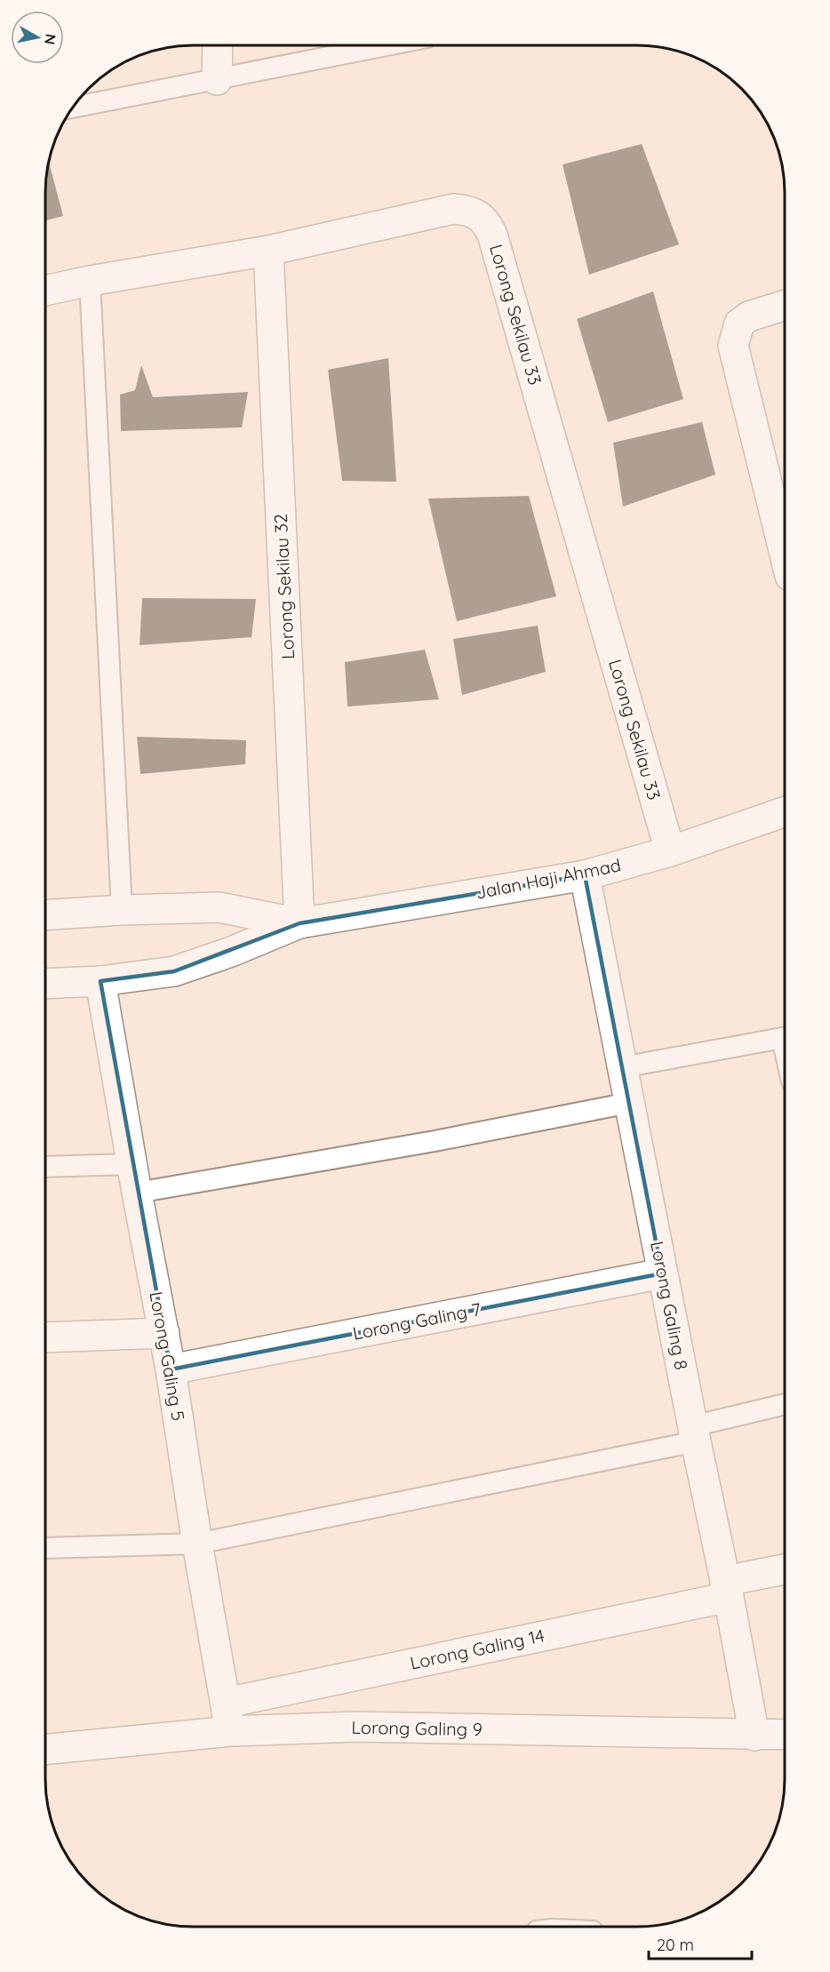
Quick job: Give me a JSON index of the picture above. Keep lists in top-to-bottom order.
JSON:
{
  "streets": {
    "street": [
      "Lorong Sekilau 33",
      "Lorong Sekilau 32",
      "Jalan Haji Ahmad",
      "Lorong Galing 8",
      "Lorong Galing 7",
      "Lorong Galing 5",
      "Lorong Galing 14",
      "Lorong Galing 9"
    ]
  },
  "crossings": [
    ["Lorong Sekilau 33", "Lorong Sekilau 32"],
    ["Lorong Sekilau 33", "Jalan Haji Ahmad"],
    ["Lorong Sekilau 32", "Jalan Haji Ahmad"],
    ["Jalan Haji Ahmad", "Lorong Galing 8"],
    ["Jalan Haji Ahmad", "Lorong Galing 5"],
    ["Lorong Galing 8", "Lorong Galing 7"],
    ["Lorong Galing 8", "Lorong Galing 14"],
    ["Lorong Galing 8", "Lorong Galing 9"],
    ["Lorong Galing 7", "Lorong Galing 5"],
    ["Lorong Galing 5", "Lorong Galing 14"],
    ["Lorong Galing 5", "Lorong Galing 9"]
  ],
  "scale_bar": "20 m",
  "north": "right"
}
